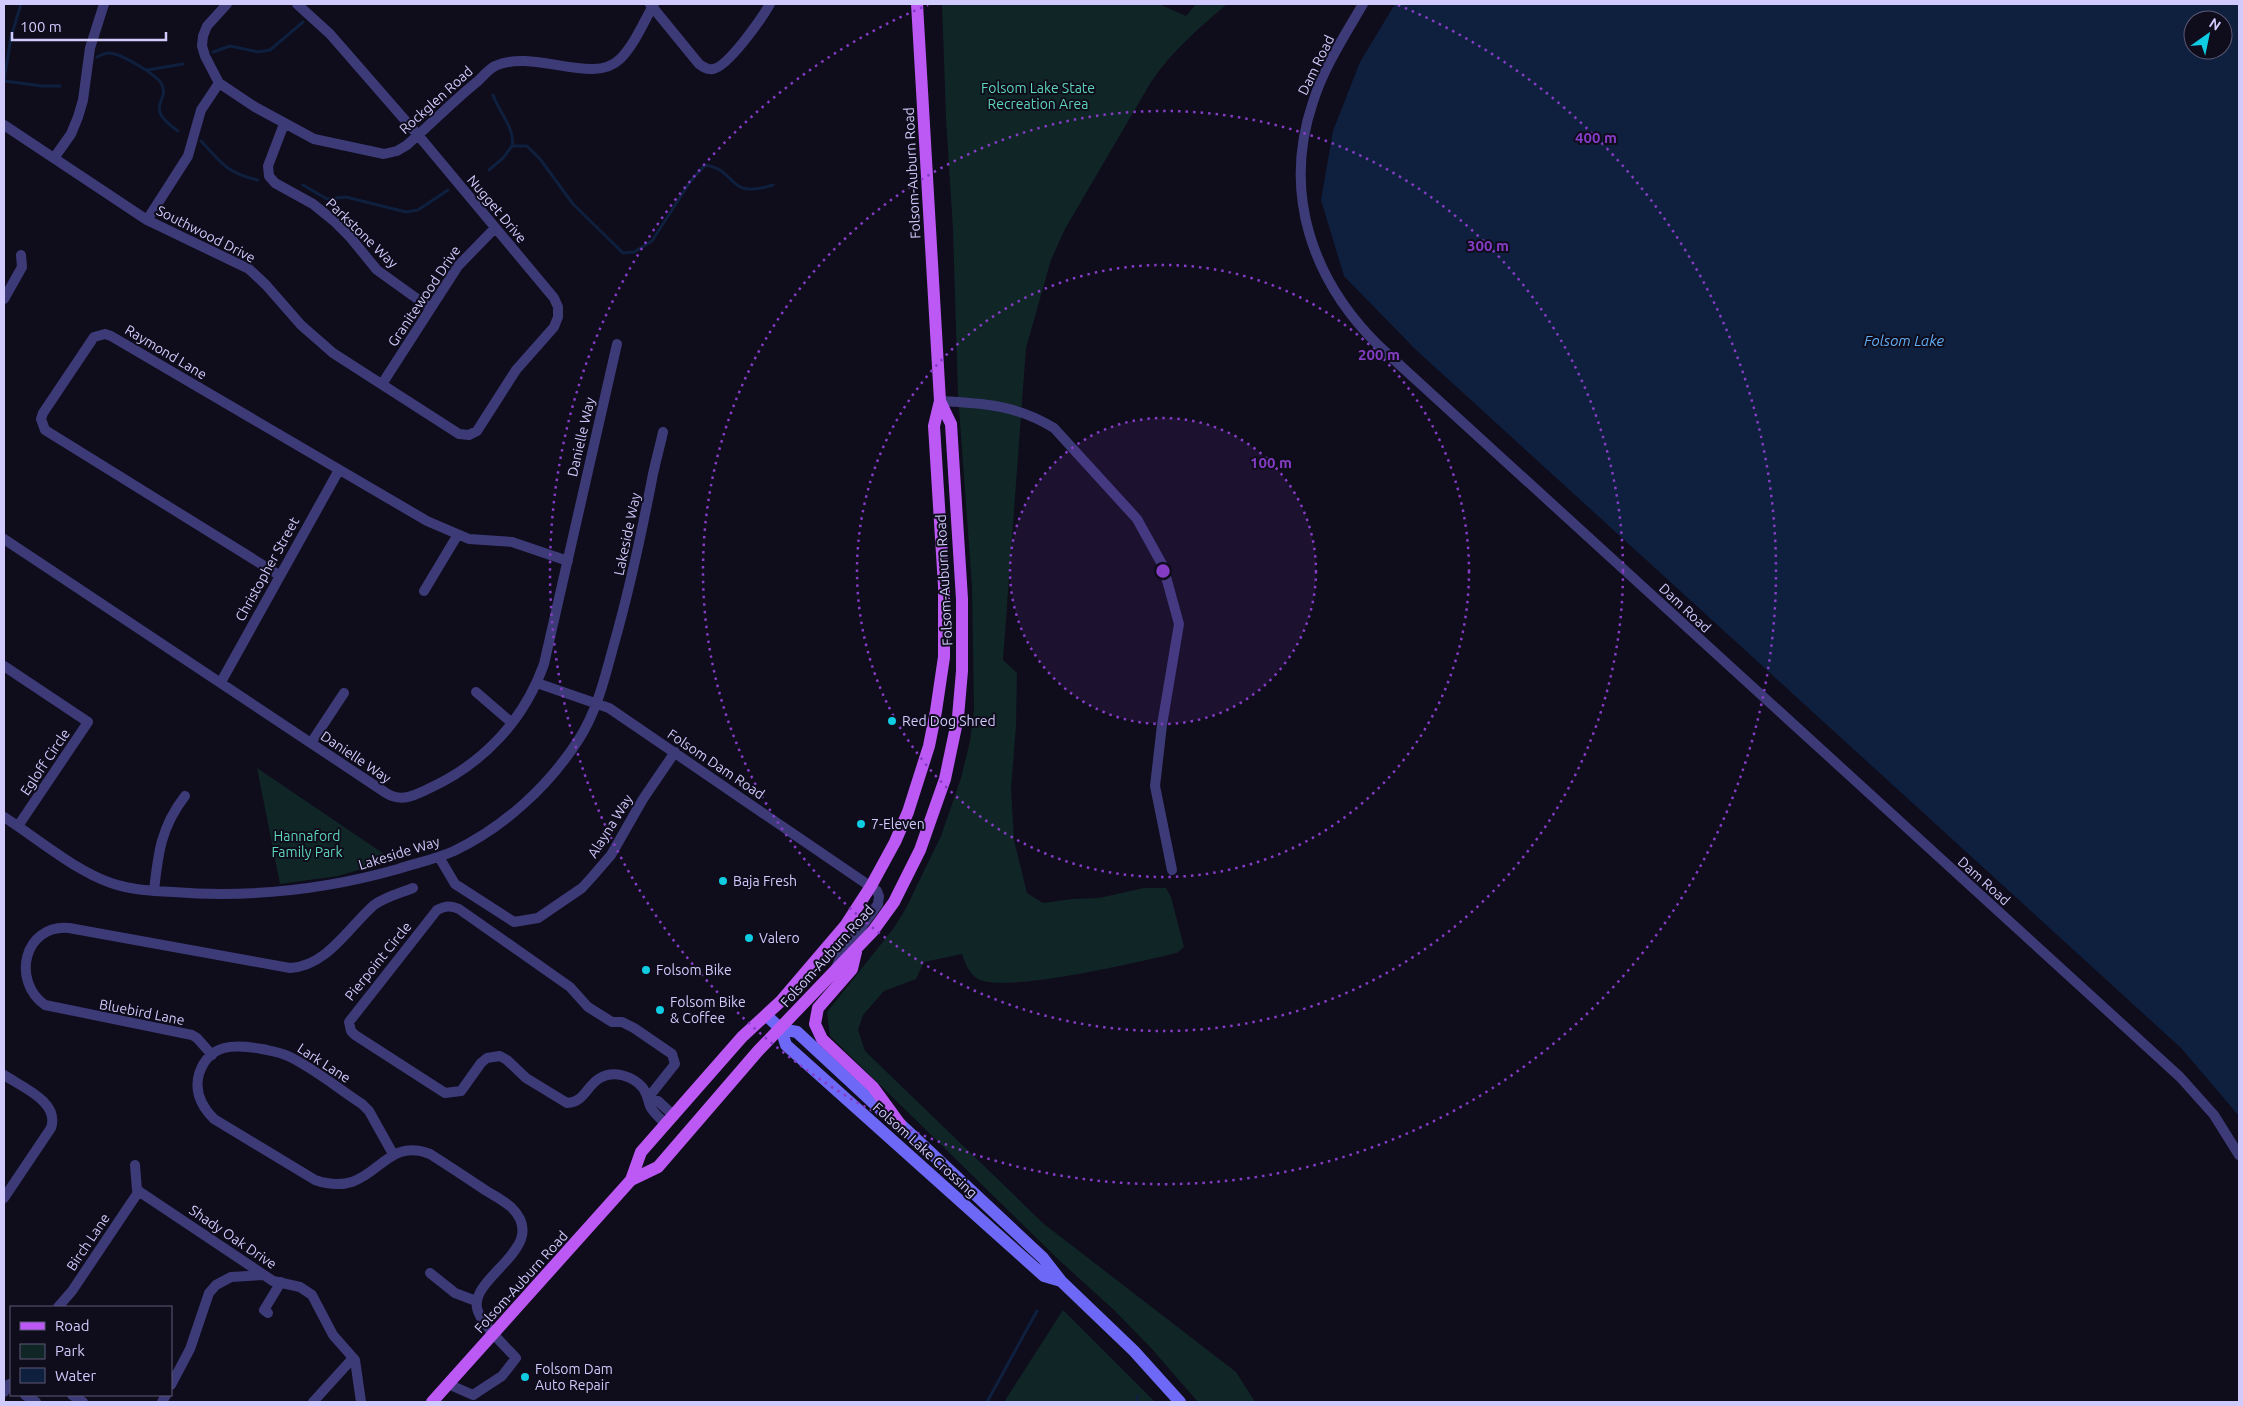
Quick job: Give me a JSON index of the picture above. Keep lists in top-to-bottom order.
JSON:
{
  "streets": {
    "main road": ["Folsom-Auburn Road", "Folsom Lake Crossing"],
    "street": [
      "Dam Road",
      "Rockglen Road",
      "Nugget Drive",
      "Parkstone Way",
      "Southwood Drive",
      "Granitewood Drive",
      "Raymond Lane",
      "Danielle Way",
      "Lakeside Way",
      "Christopher Street",
      "Egloff Circle",
      "Folsom Dam Road",
      "Alayna Way",
      "Pierpoint Circle",
      "Bluebird Lane",
      "Lark Lane",
      "Shady Oak Drive",
      "Birch Lane"
    ]
  },
  "crossings": [
    ["Rockglen Road", "Nugget Drive"],
    ["Rockglen Road", "Parkstone Way"],
    ["Folsom-Auburn Road", "Folsom Dam Road"],
    ["Folsom-Auburn Road", "Pierpoint Circle"],
    ["Folsom-Auburn Road", "Folsom Lake Crossing"],
    ["Nugget Drive", "Southwood Drive"],
    ["Nugget Drive", "Granitewood Drive"],
    ["Parkstone Way", "Granitewood Drive"],
    ["Southwood Drive", "Granitewood Drive"],
    ["Raymond Lane", "Danielle Way"],
    ["Raymond Lane", "Christopher Street"],
    ["Danielle Way", "Christopher Street"],
    ["Danielle Way", "Folsom Dam Road"],
    ["Lakeside Way", "Egloff Circle"],
    ["Lakeside Way", "Folsom Dam Road"],
    ["Lakeside Way", "Alayna Way"],
    ["Folsom Dam Road", "Alayna Way"],
    ["Bluebird Lane", "Lark Lane"],
    ["Shady Oak Drive", "Birch Lane"]
  ],
  "water": ["Folsom Lake"],
  "parks": ["Folsom Lake State Recreation Area", "Hannaford Family Park"],
  "places": [
    "Red Dog Shred",
    "7-Eleven",
    "Baja Fresh",
    "Valero",
    "Folsom Bike",
    "Folsom Bike & Coffee",
    "Folsom Dam Auto Repair"
  ],
  "legend": ["Road", "Park", "Water"],
  "scale_bar": "100 m",
  "north": "top right",
  "rings": [
    "400 m",
    "300 m",
    "200 m",
    "100 m"
  ]
}
